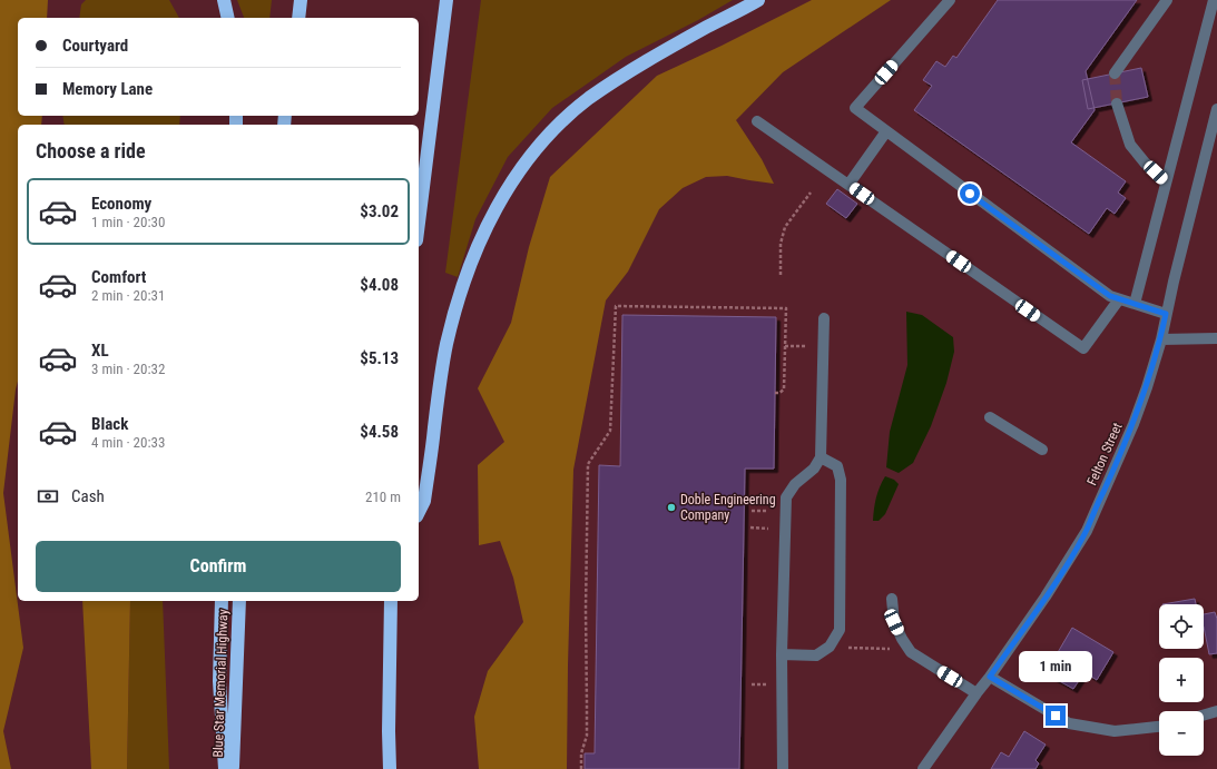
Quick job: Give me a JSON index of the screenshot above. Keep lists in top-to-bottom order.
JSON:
{
  "streets": {
    "highway": ["Blue Star Memorial Highway"],
    "street": ["Felton Street"]
  },
  "places": ["Doble Engineering Company"],
  "page": {
    "banner": ["Courtyard", "Memory Lane"],
    "heading": "Choose a ride",
    "list": [
      {
        "name": "Economy",
        "note": "1 min · 20:30",
        "value": "$3.02"
      },
      {
        "name": "Comfort",
        "note": "2 min · 20:31",
        "value": "$4.08"
      },
      {
        "name": "XL",
        "note": "3 min · 20:32",
        "value": "$5.13"
      },
      {
        "name": "Black",
        "note": "4 min · 20:33",
        "value": "$4.58"
      }
    ],
    "pay": ["Cash", "210 m"],
    "buttons": "Confirm",
    "map_buttons": ["+", "−"],
    "bubble": "1 min"
  }
}
